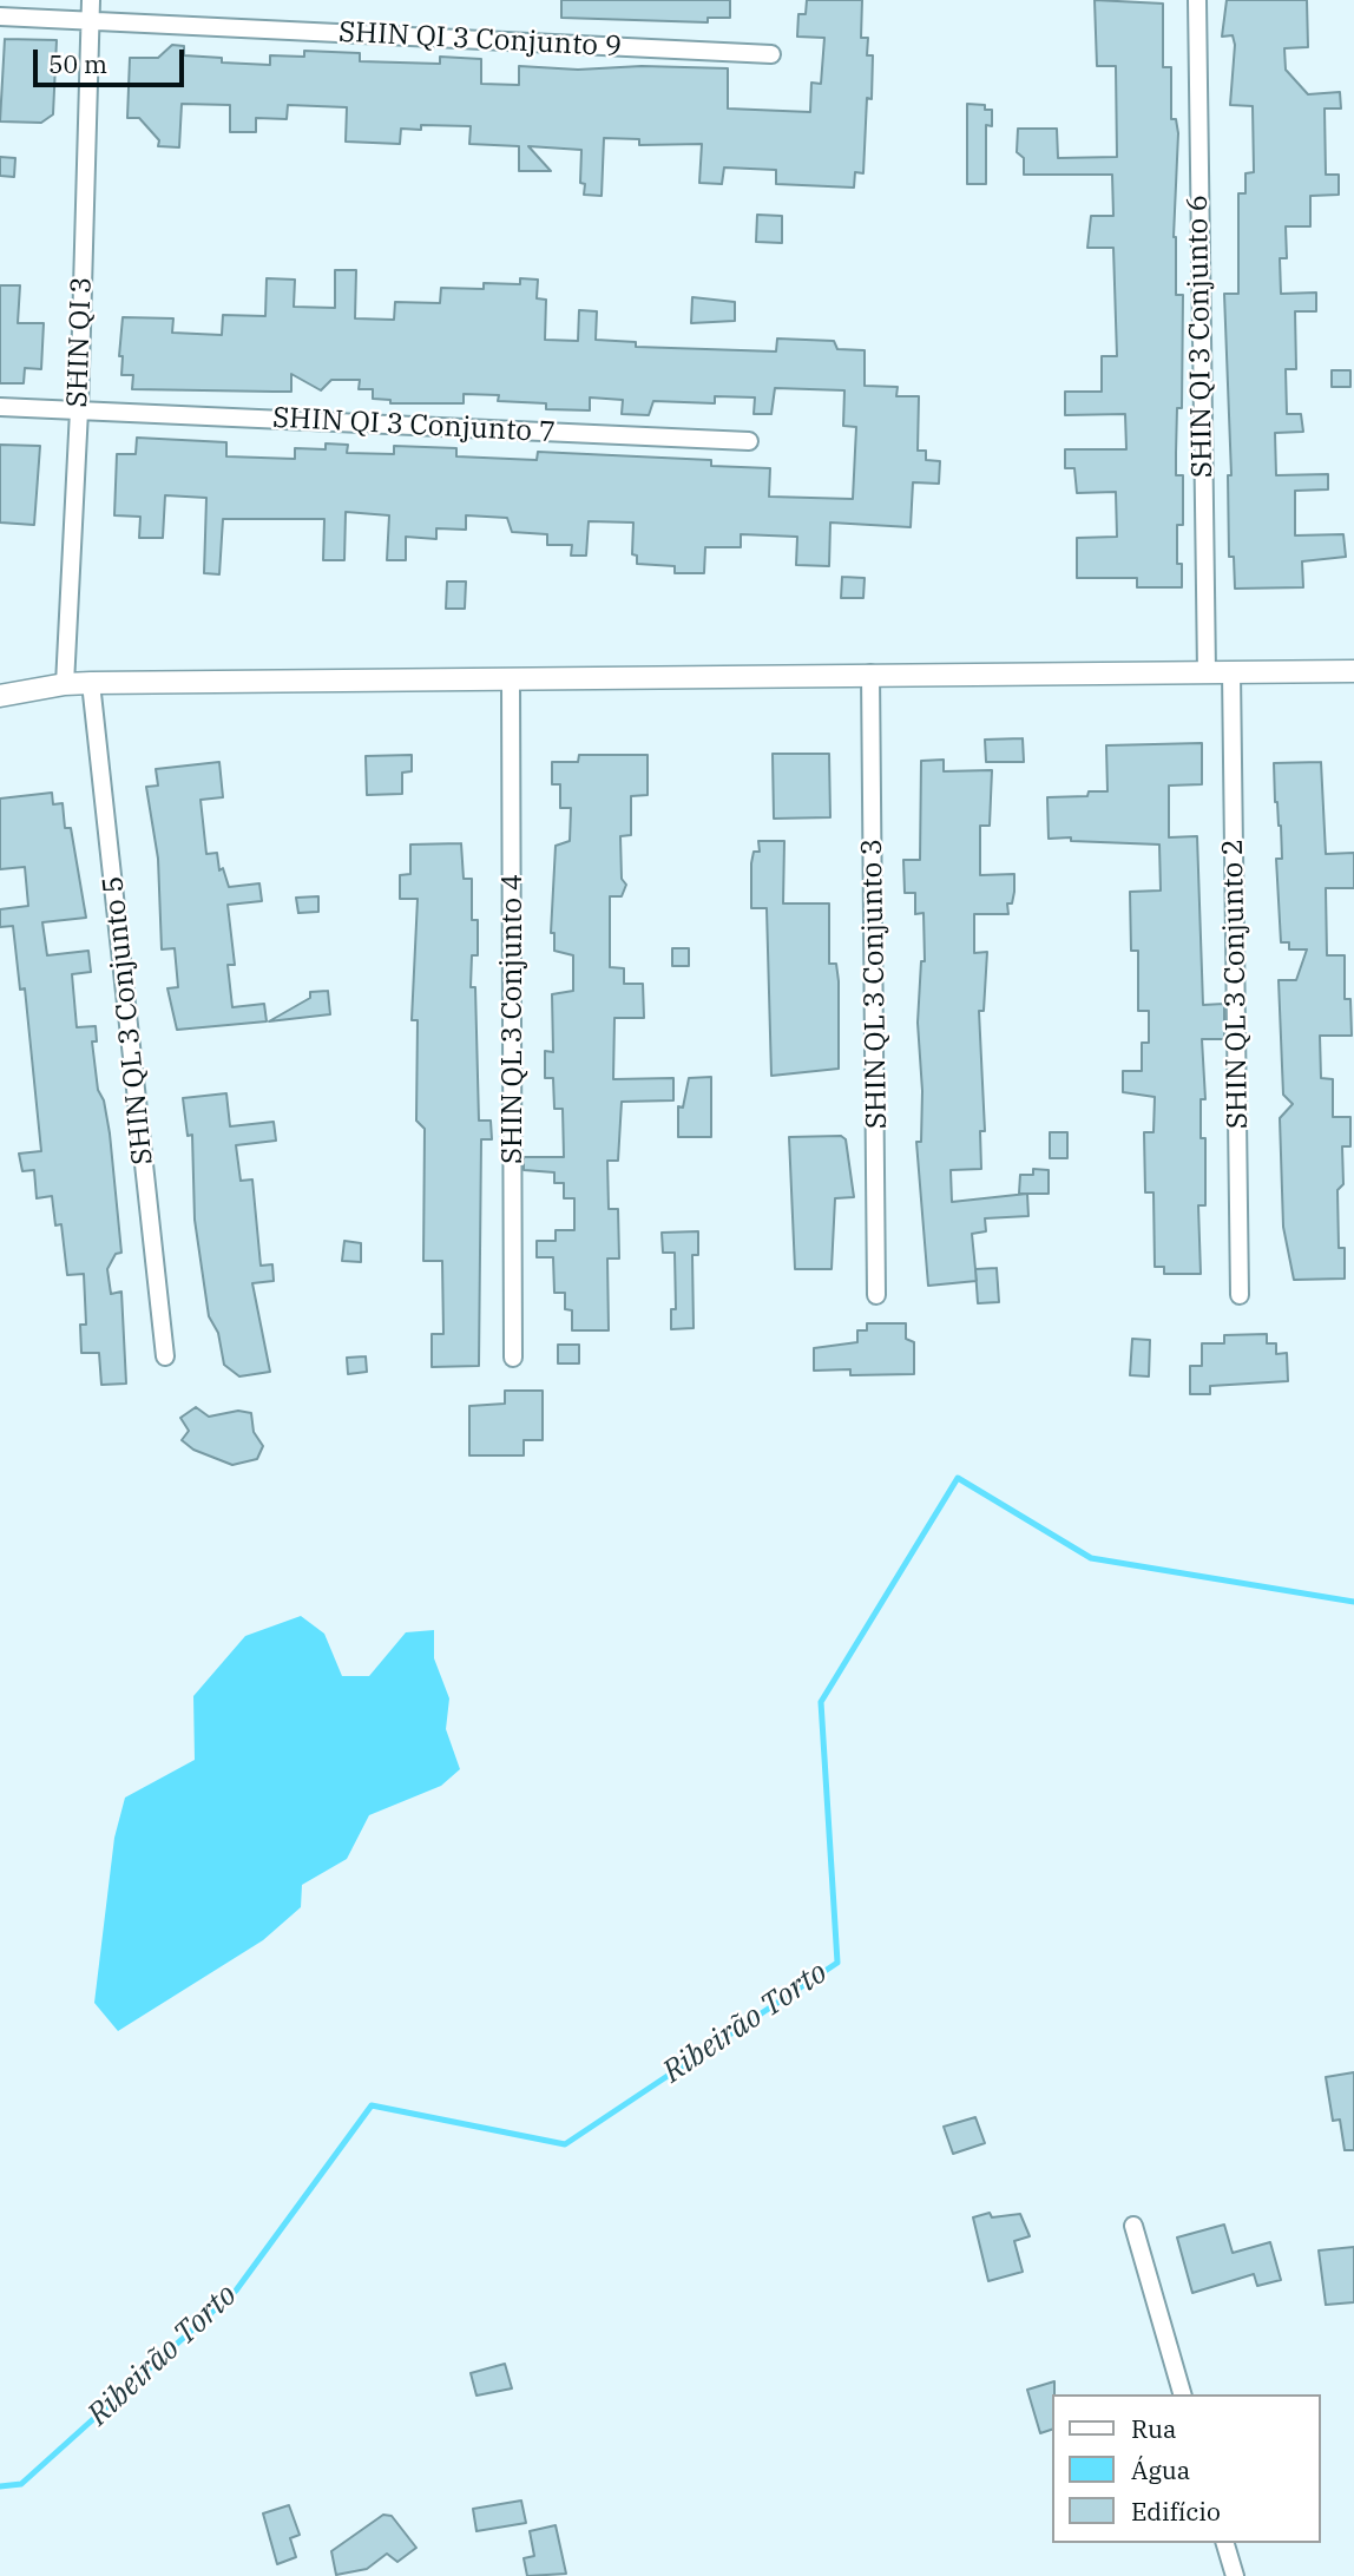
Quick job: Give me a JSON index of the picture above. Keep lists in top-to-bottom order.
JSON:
{
  "streets": {
    "street": [
      "SHIN QI 3 Conjunto 9",
      "SHIN QI 3 Conjunto 6",
      "SHIN QI 3",
      "SHIN QI 3 Conjunto 7",
      "SHIN QL 3 Conjunto 3",
      "SHIN QL 3 Conjunto 2",
      "SHIN QL 3 Conjunto 4",
      "SHIN QL 3 Conjunto 5"
    ]
  },
  "crossings": [
    ["SHIN QI 3 Conjunto 9", "SHIN QI 3"],
    ["SHIN QI 3", "SHIN QI 3 Conjunto 7"]
  ],
  "water": ["Ribeirão Torto"],
  "legend": ["Rua", "Água", "Edifício"],
  "scale_bar": "50 m"
}
